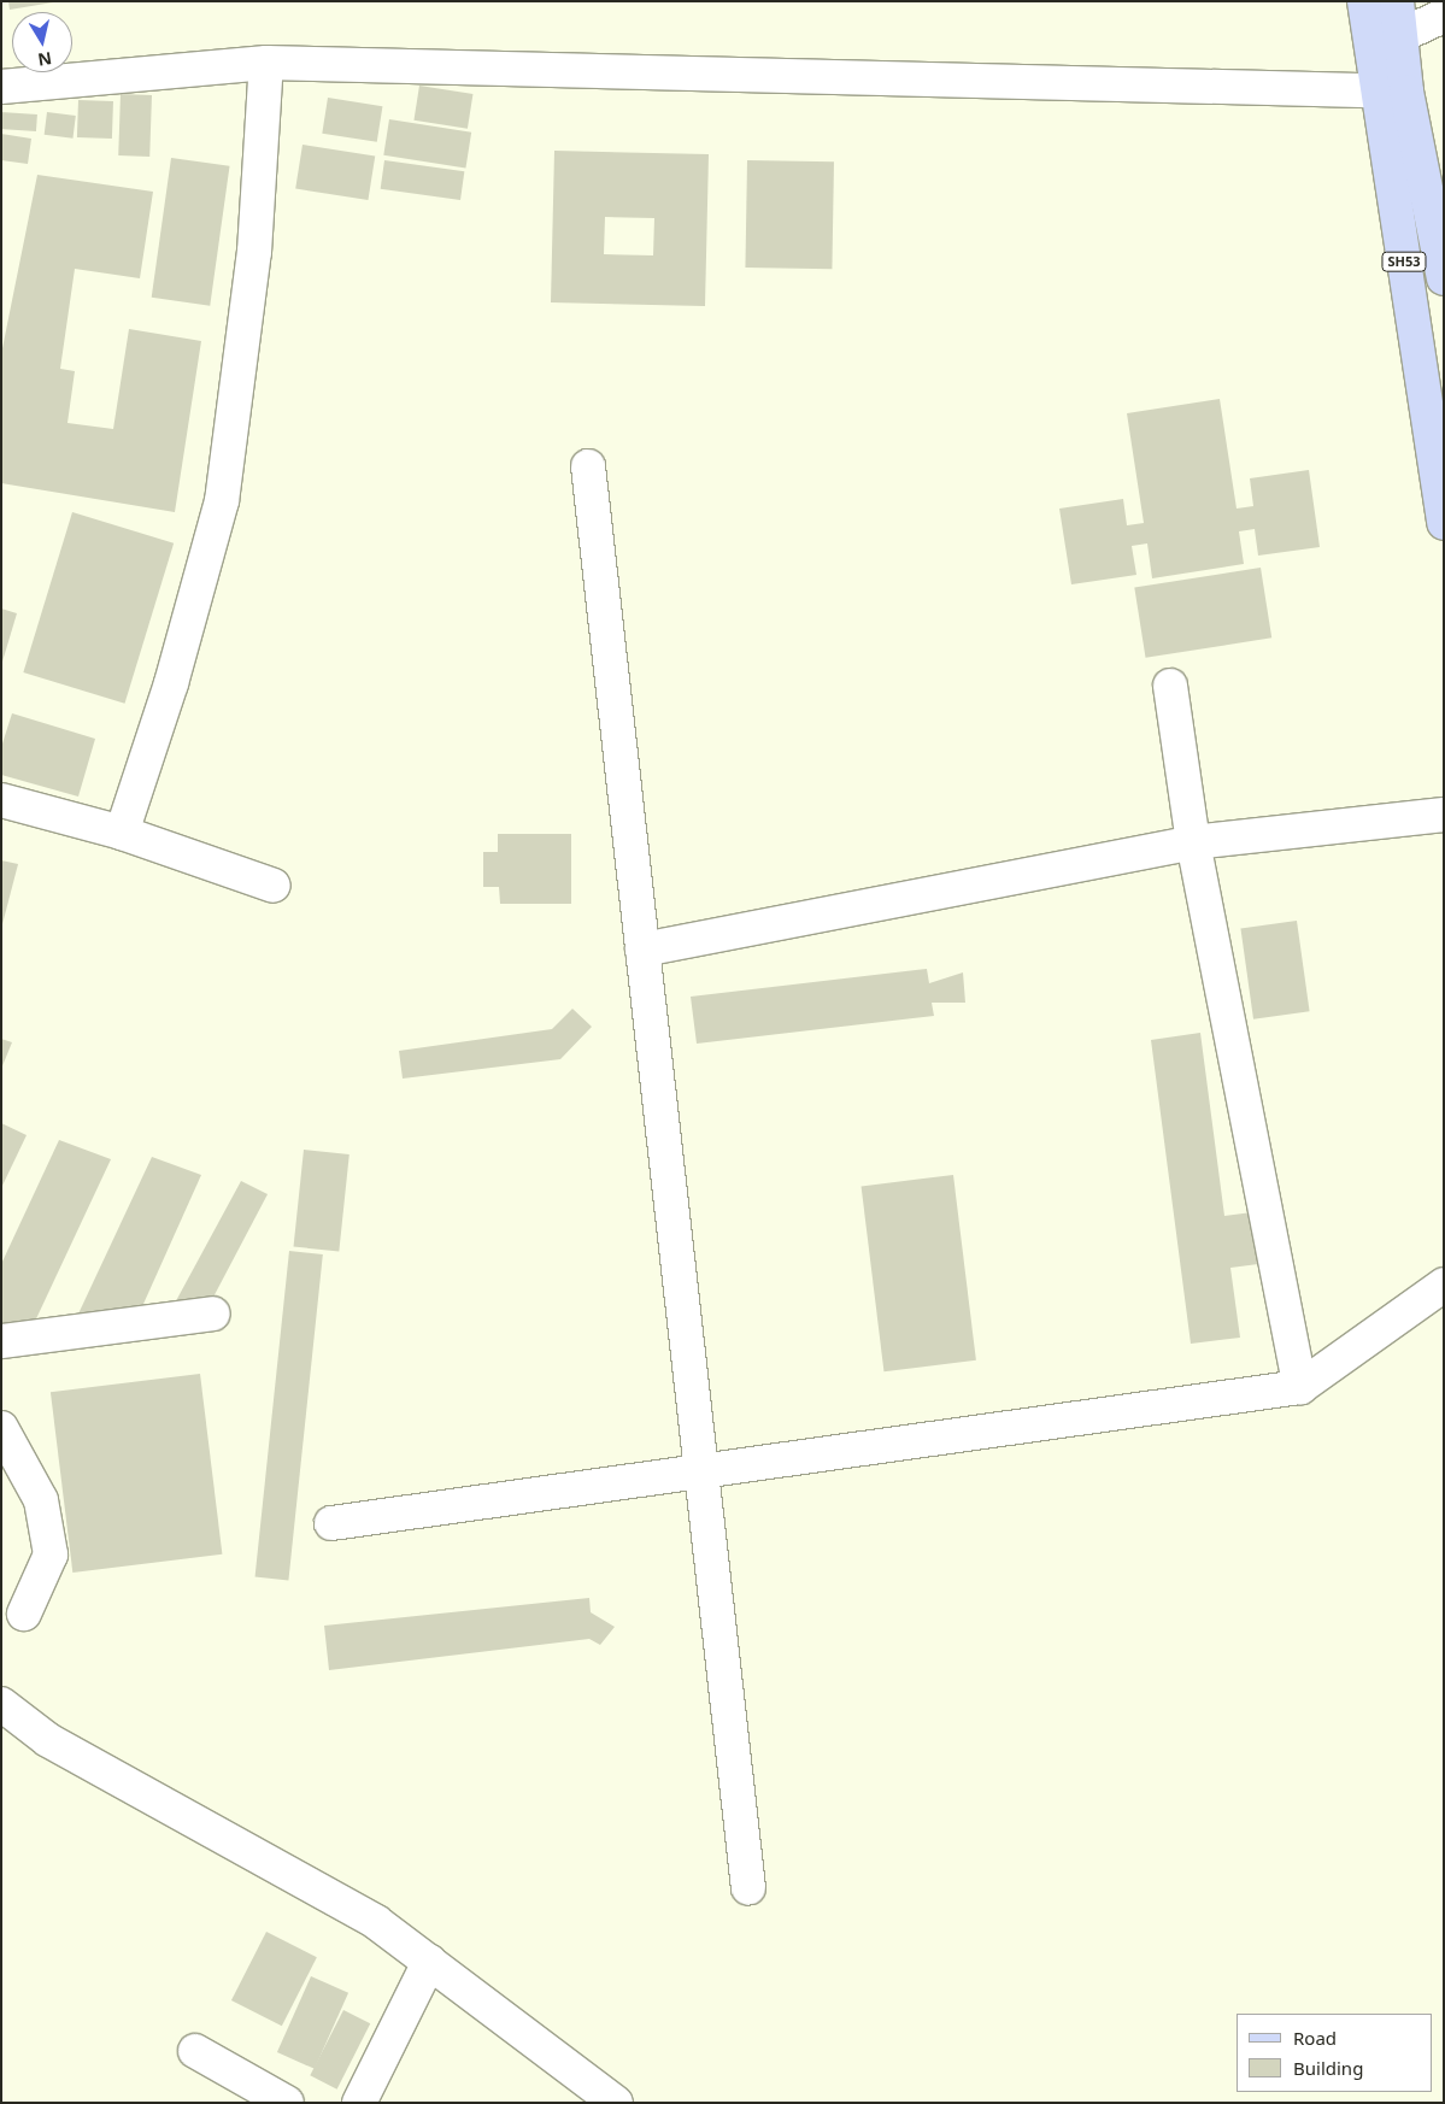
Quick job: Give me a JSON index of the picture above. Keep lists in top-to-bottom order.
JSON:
{
  "streets": {
    "main road": ["SH53"]
  },
  "legend": ["Road", "Building"],
  "north": "bottom"
}
